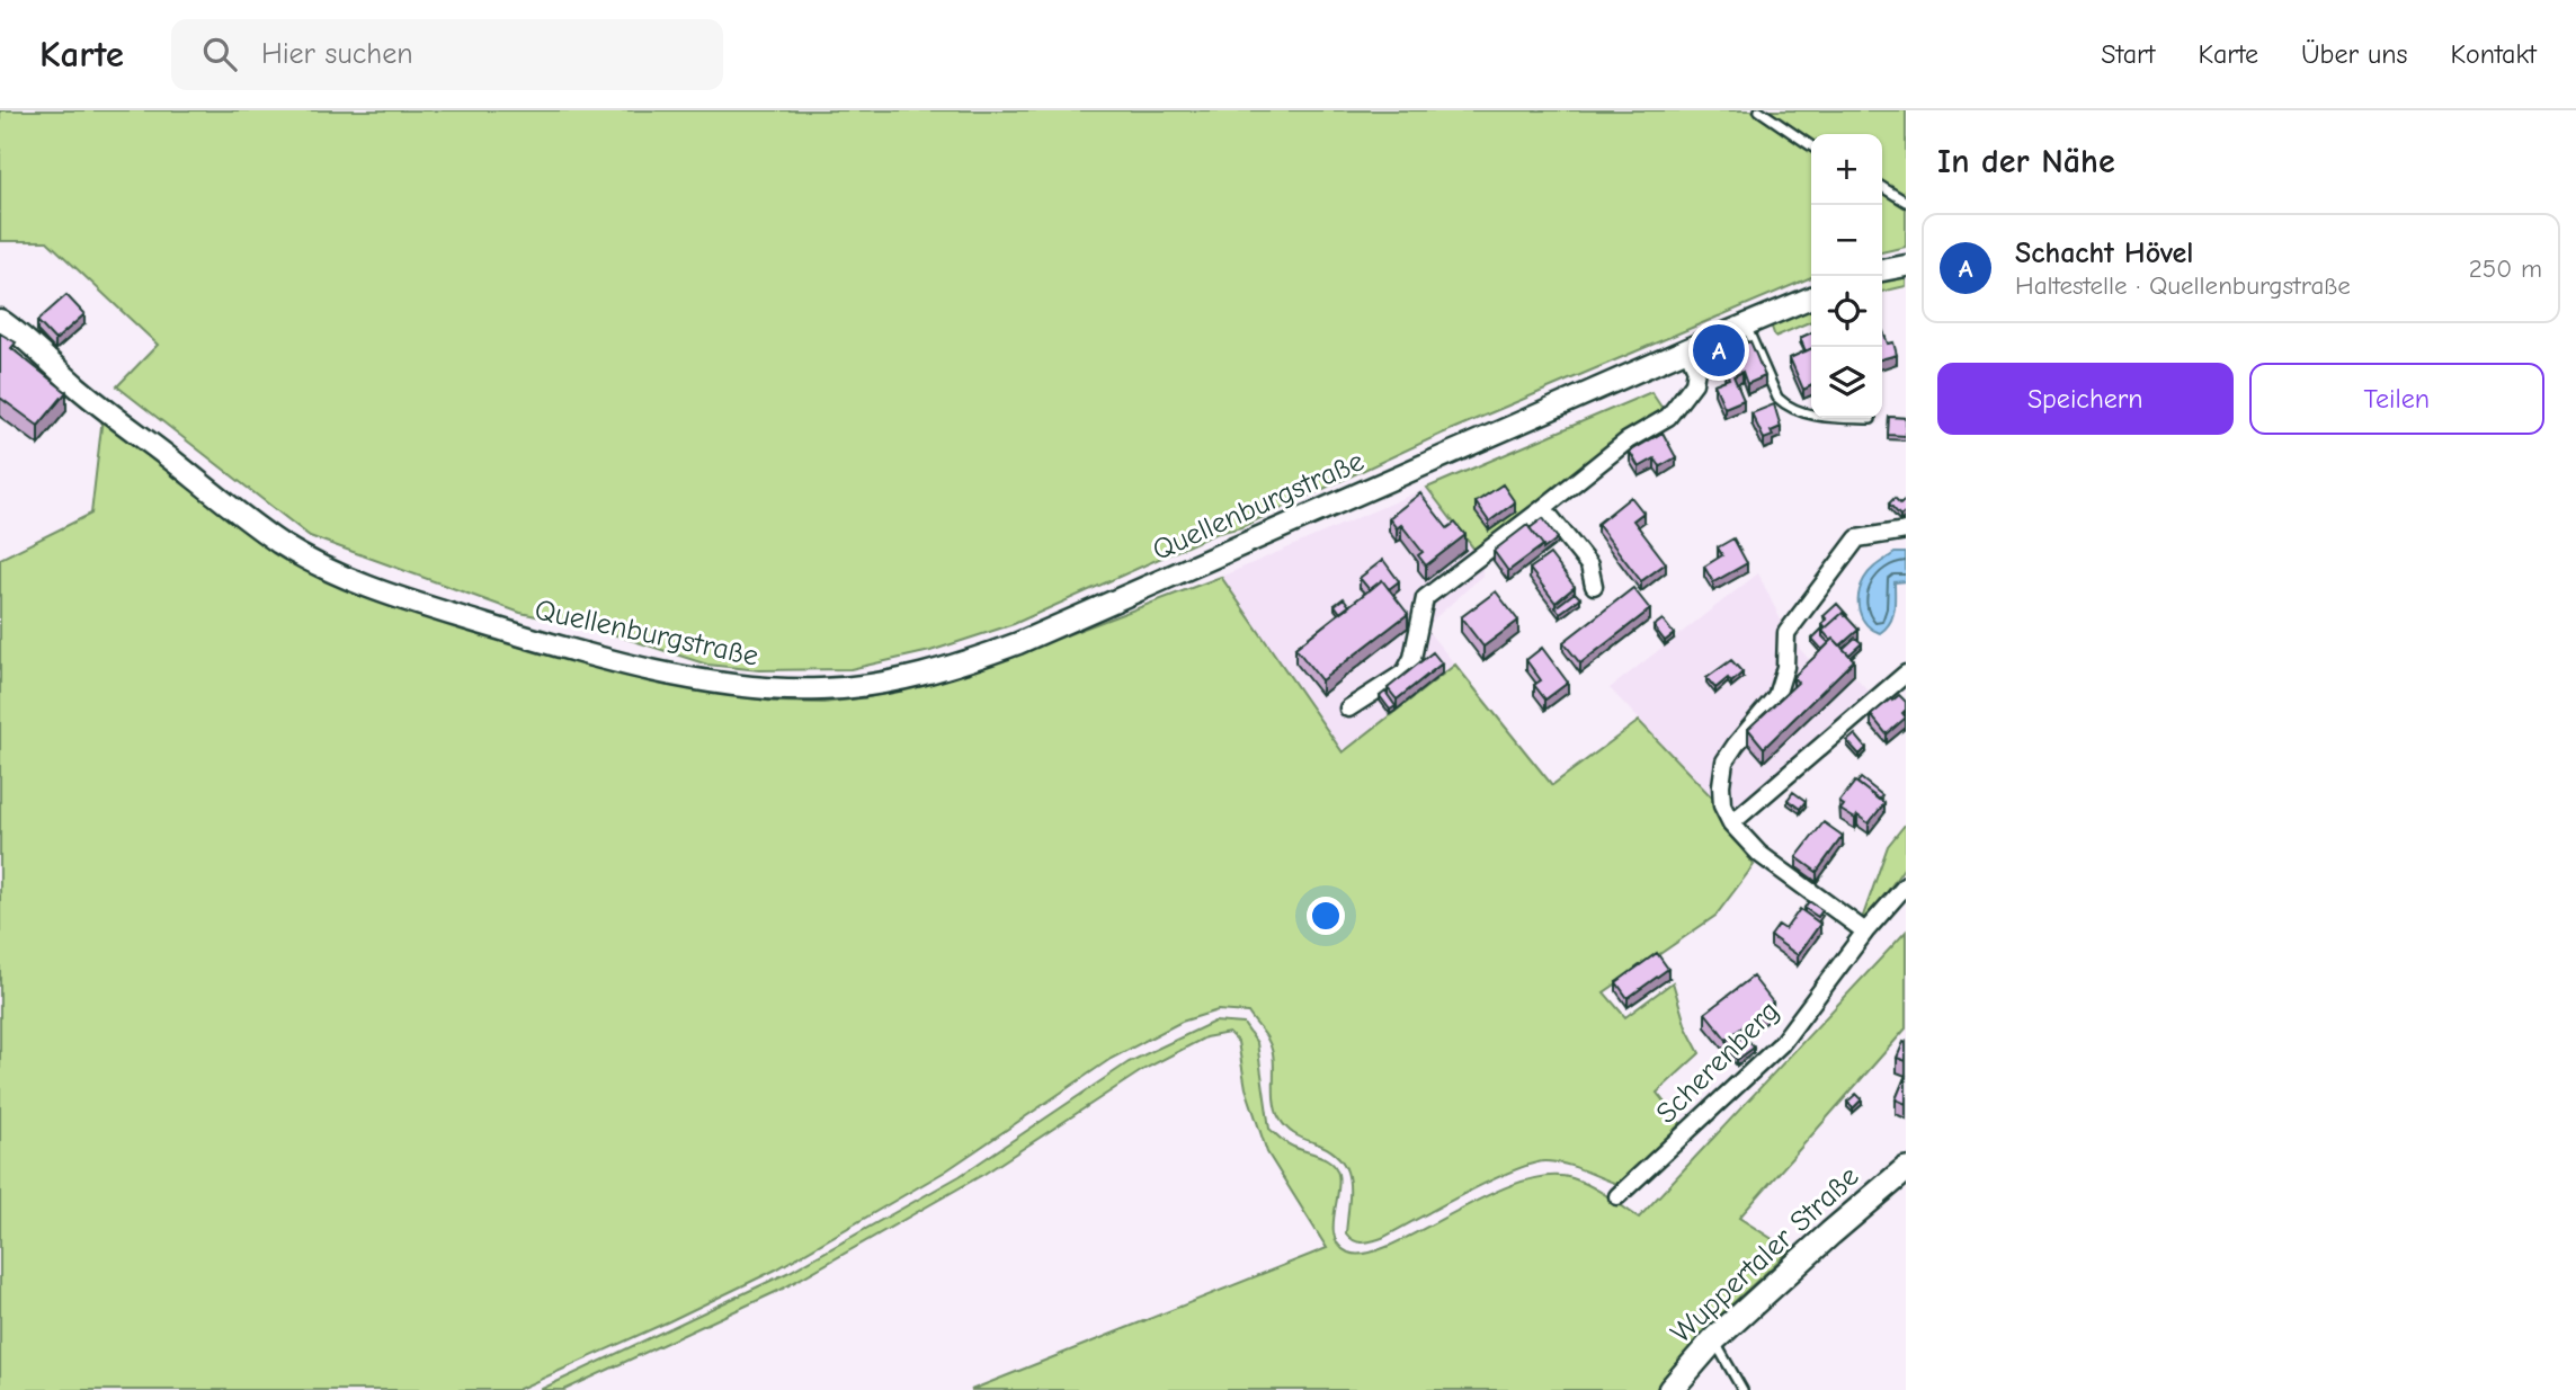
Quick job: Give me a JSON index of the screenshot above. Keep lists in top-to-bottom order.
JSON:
{
  "streets": {
    "main road": ["Wuppertaler Straße"],
    "street": ["Quellenburgstraße", "Scherenberg"]
  },
  "page": {
    "header": "Karte",
    "search": "Hier suchen",
    "nav": [
      "Start",
      "Karte",
      "Über uns",
      "Kontakt"
    ],
    "heading": "In der Nähe",
    "map_buttons": ["+", "−"],
    "list": [
      {
        "mark": "A",
        "name": "Schacht Hövel",
        "note": "Haltestelle · Quellenburgstraße",
        "value": "250 m"
      }
    ],
    "pins": "A",
    "buttons": ["Speichern", "Teilen"]
  }
}
